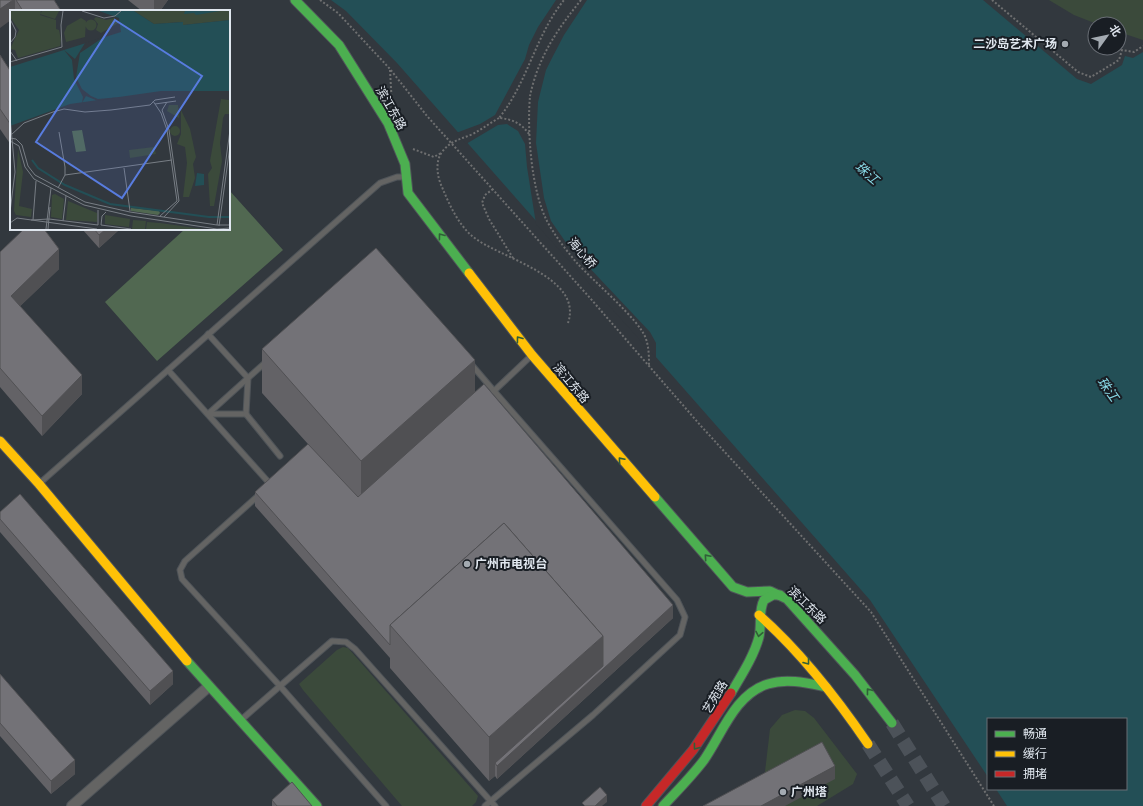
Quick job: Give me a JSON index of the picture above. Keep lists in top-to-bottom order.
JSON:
{
  "streets": {
    "street": ["滨江东路", "艺苑路"],
    "path": ["海心桥"]
  },
  "crossings": [
    ["滨江东路", "艺苑路"]
  ],
  "one_way": ["滨江东路", "艺苑路"],
  "water": ["珠江"],
  "places": ["二沙岛艺术广场", "广州市电视台", "广州塔"],
  "legend": ["畅通", "缓行", "拥堵"],
  "north": "top right"
}
